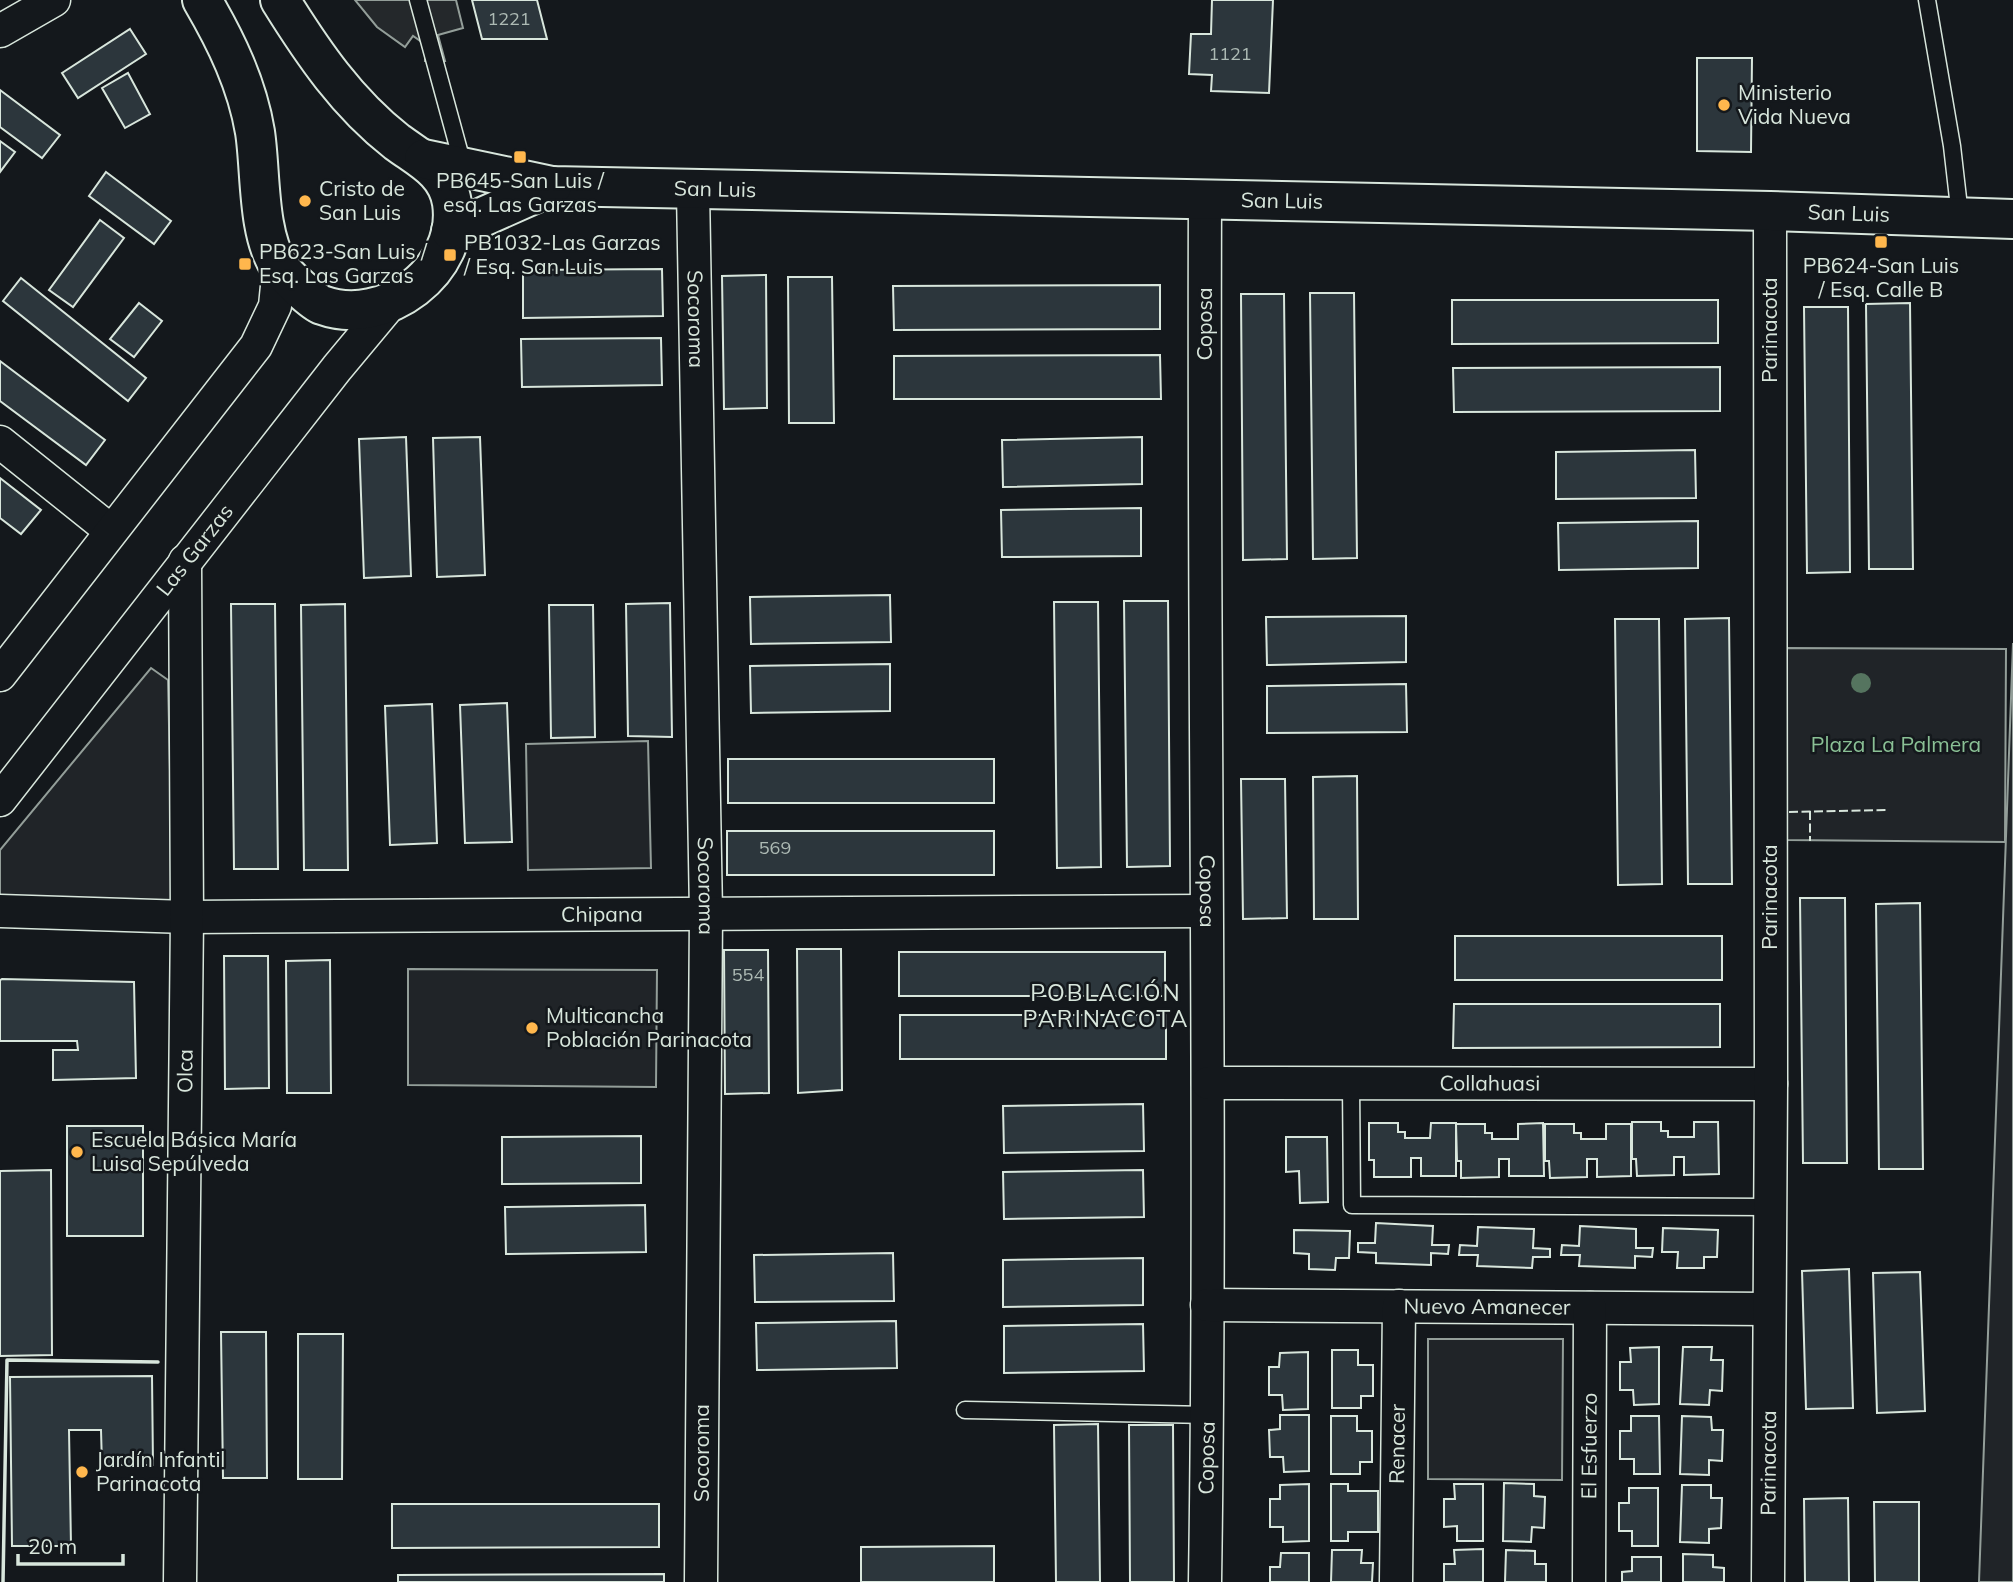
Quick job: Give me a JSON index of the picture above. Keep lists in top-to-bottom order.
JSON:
{
  "streets": {
    "street": [
      "San Luis",
      "Socoroma",
      "Coposa",
      "Parinacota",
      "Las Garzas",
      "Chipana",
      "Olca",
      "Collahuasi",
      "Nuevo Amanecer",
      "Renacer",
      "El Esfuerzo"
    ]
  },
  "crossings": [
    ["San Luis", "Socoroma"],
    ["San Luis", "Coposa"],
    ["San Luis", "Parinacota"],
    ["San Luis", "Las Garzas"],
    ["Socoroma", "Chipana"],
    ["Coposa", "Chipana"],
    ["Coposa", "Collahuasi"],
    ["Coposa", "Nuevo Amanecer"],
    ["Parinacota", "Collahuasi"],
    ["Parinacota", "Nuevo Amanecer"],
    ["Las Garzas", "Olca"],
    ["Chipana", "Olca"],
    ["Nuevo Amanecer", "Renacer"],
    ["Nuevo Amanecer", "El Esfuerzo"]
  ],
  "districts": ["POBLACIÓN PARINACOTA"],
  "parks": ["Plaza La Palmera"],
  "places": {
    "other": [
      "Ministerio Vida Nueva",
      "Cristo de San Luis",
      "Multicancha Población Parinacota",
      "Escuela Básica María Luisa Sepúlveda",
      "Jardín Infantil Parinacota"
    ],
    "transit": [
      "PB645-San Luis / esq. Las Garzas",
      "PB624-San Luis / Esq. Calle B",
      "PB1032-Las Garzas / Esq. San Luis",
      "PB623-San Luis / Esq. Las Garzas"
    ]
  },
  "house_numbers": [
    "1221",
    "1121",
    "569",
    "554"
  ],
  "scale_bar": "20 m"
}
